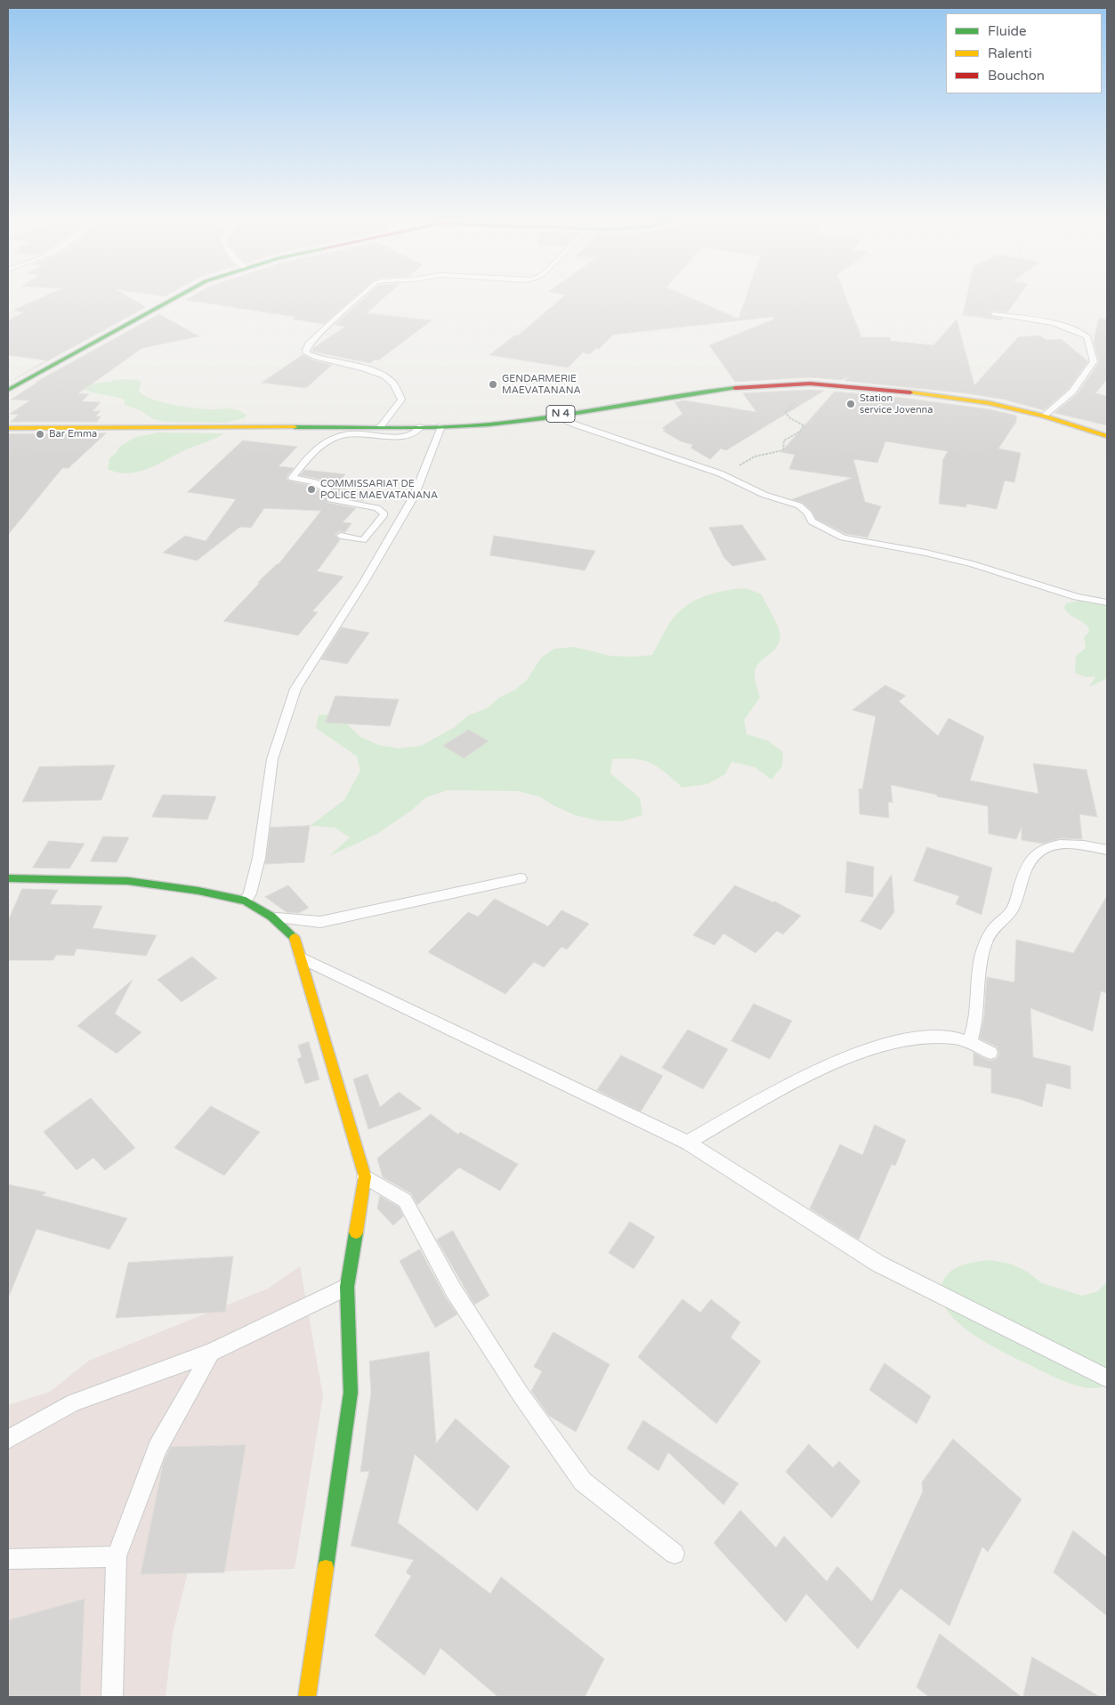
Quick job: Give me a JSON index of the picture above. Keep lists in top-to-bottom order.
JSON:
{
  "streets": {
    "street": ["N 4"]
  },
  "places": [
    "GENDARMERIE MAEVATANANA",
    "Station service Jovenna",
    "Bar Emma",
    "COMMISSARIAT DE POLICE MAEVATANANA"
  ],
  "legend": ["Fluide", "Ralenti", "Bouchon"]
}
